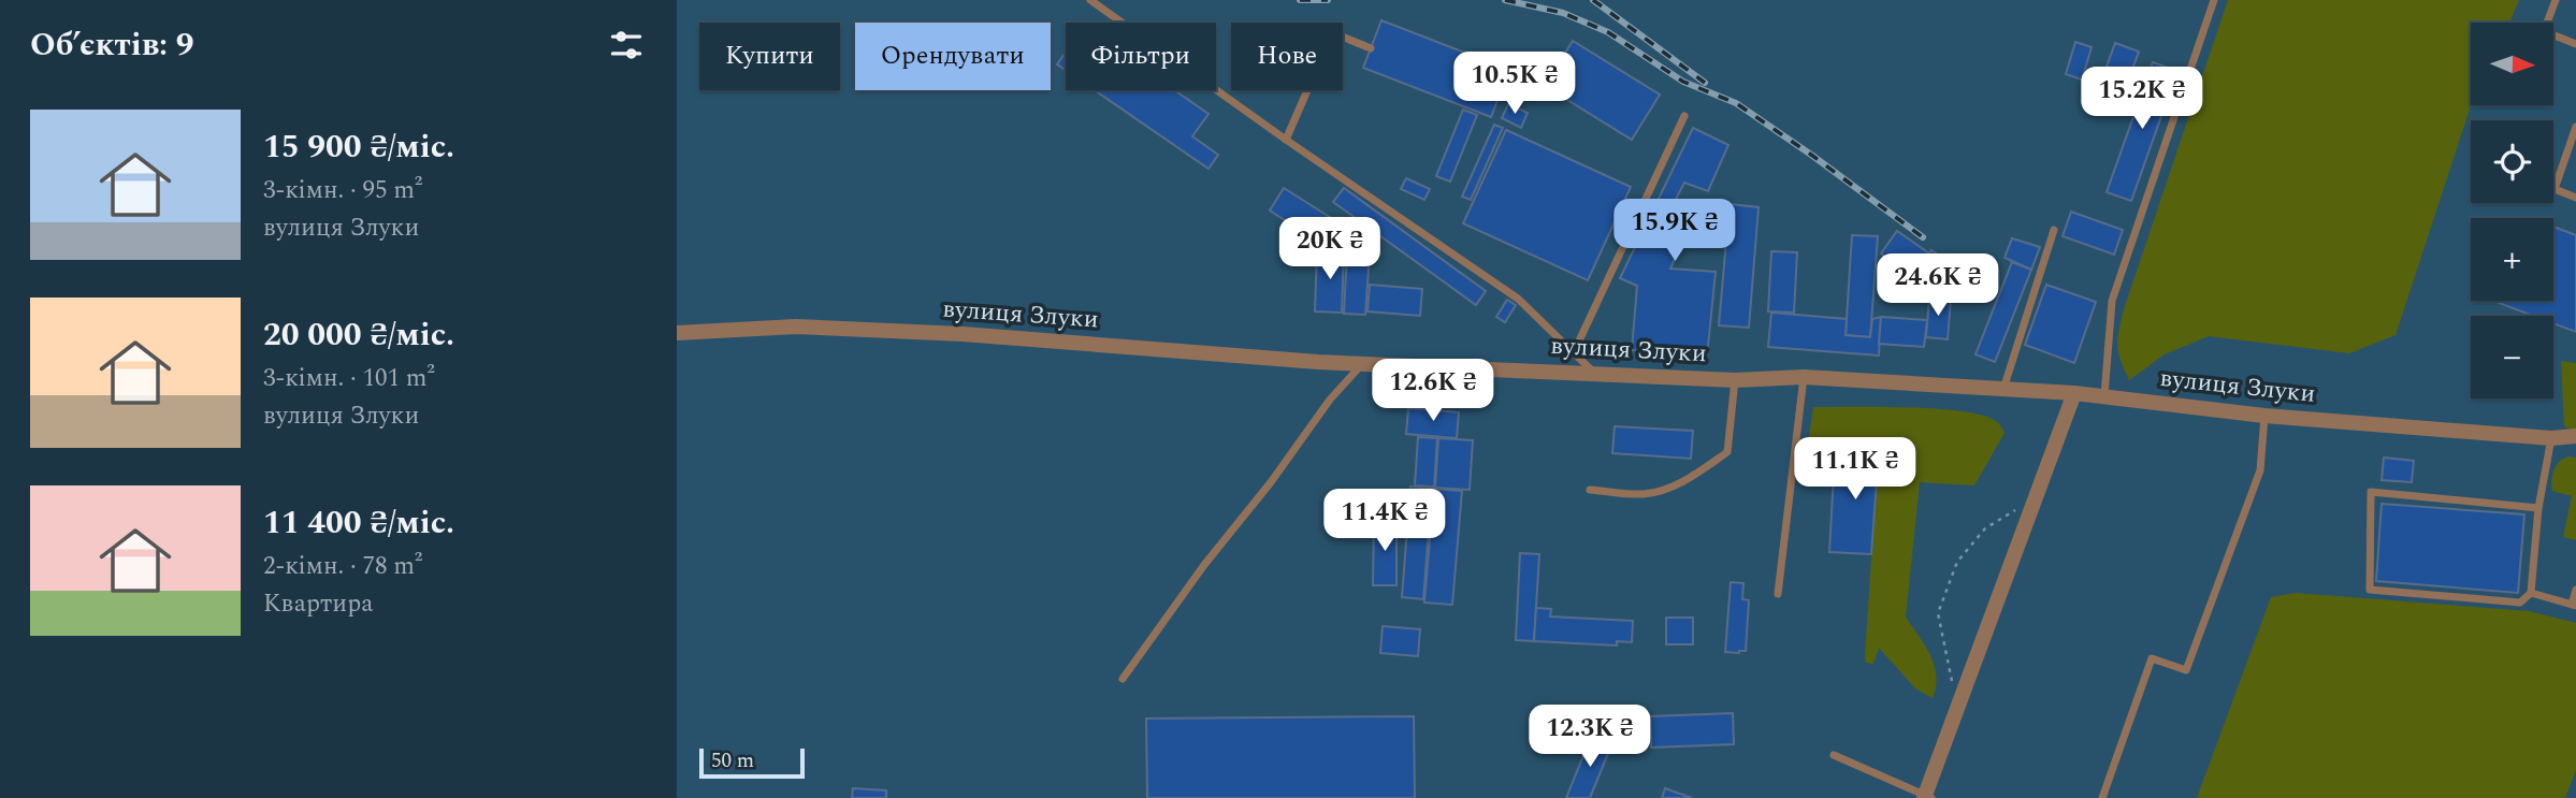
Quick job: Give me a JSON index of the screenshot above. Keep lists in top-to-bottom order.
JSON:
{
  "streets": {
    "street": ["вулиця Злуки"]
  },
  "scale_bar": "50 m",
  "north": "right",
  "page": {
    "heading": "Об’єктів: 9",
    "map_buttons": ["+", "−"],
    "chip": [
      "Купити",
      "Орендувати",
      "Фільтри",
      "Нове"
    ],
    "price": [
      "10.5K ₴",
      "15.2K ₴",
      "15.9K ₴",
      "20K ₴",
      "24.6K ₴",
      "12.6K ₴",
      "11.1K ₴",
      "11.4K ₴",
      "12.3K ₴"
    ],
    "list": [
      {
        "name": "15 900 ₴/міс.",
        "note": "3-кімн. · 95 m² · вулиця Злуки"
      },
      {
        "name": "20 000 ₴/міс.",
        "note": "3-кімн. · 101 m² · вулиця Злуки"
      },
      {
        "name": "11 400 ₴/міс.",
        "note": "2-кімн. · 78 m² · Квартира"
      }
    ],
    "scale": "50 m"
  }
}
